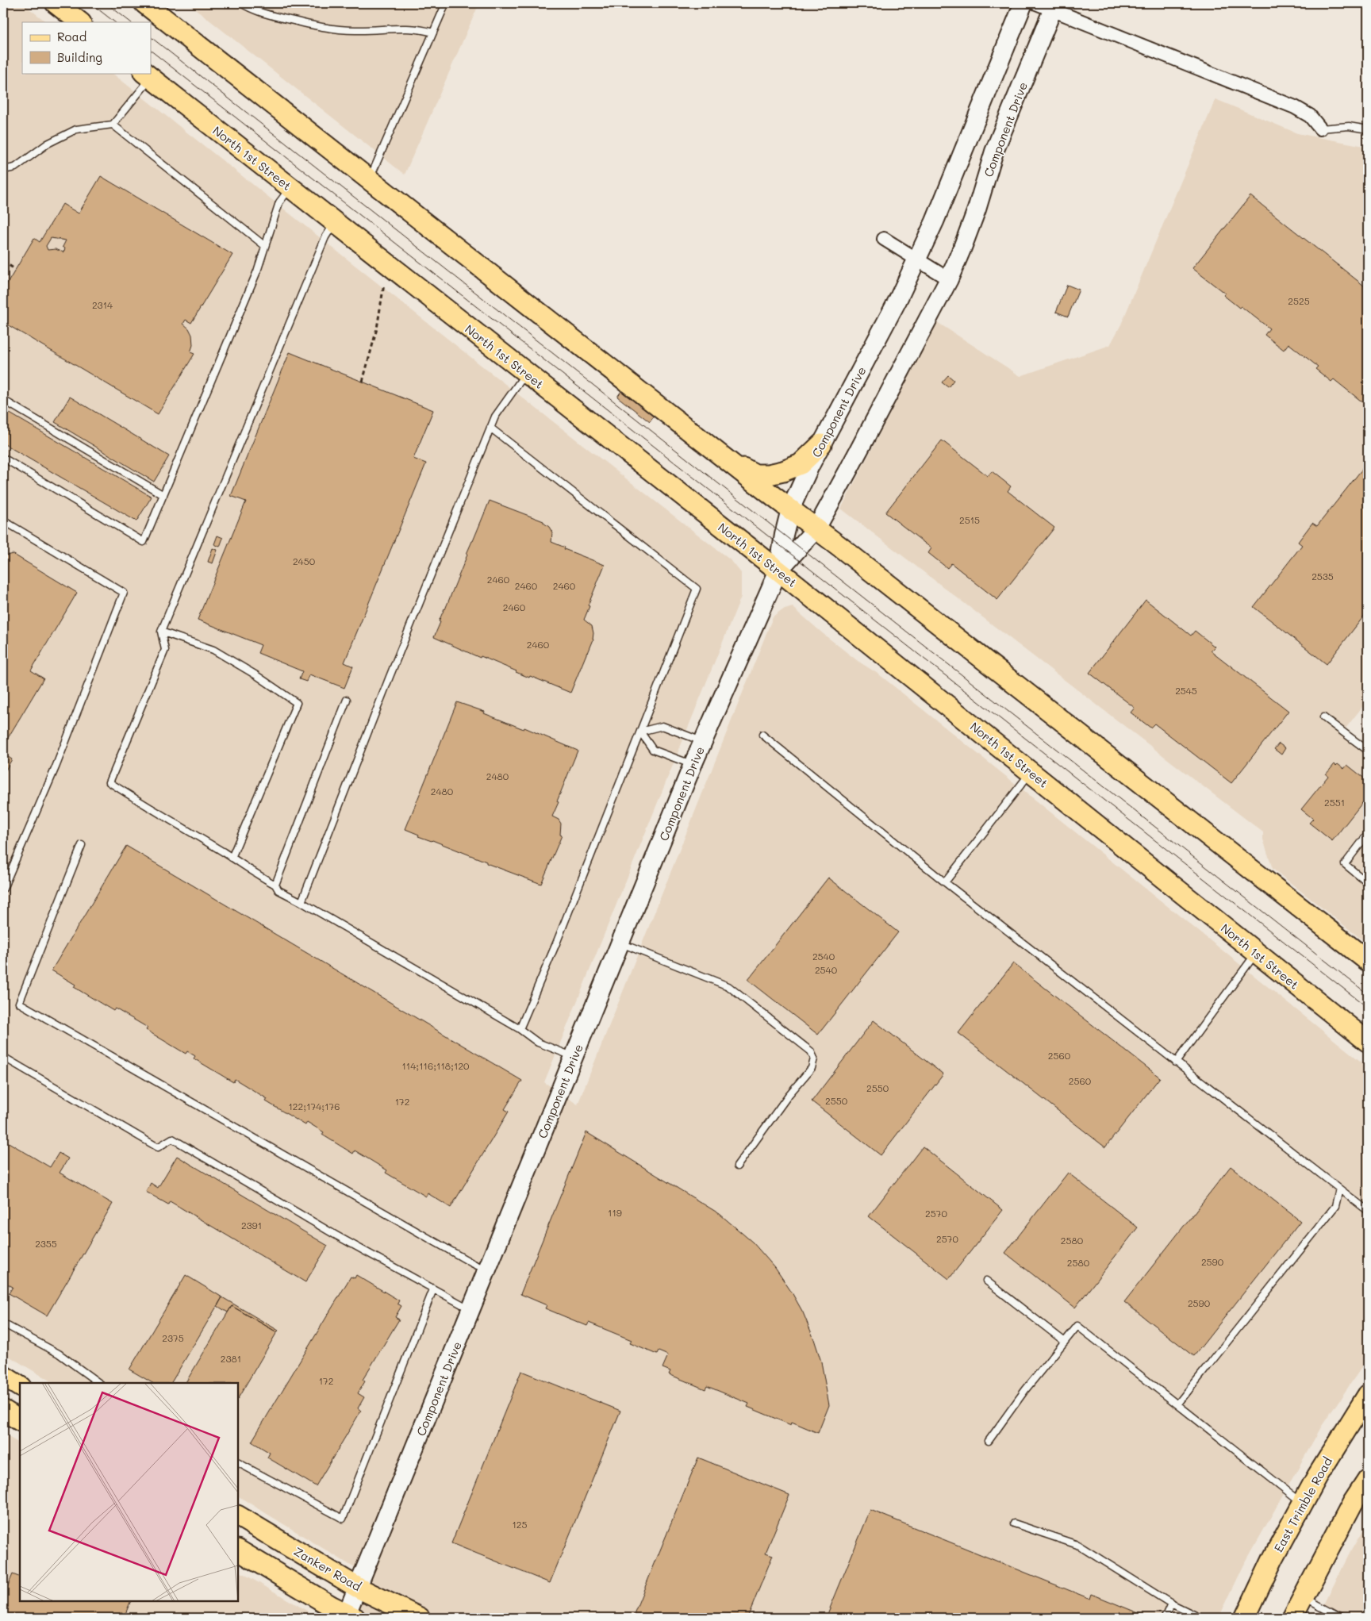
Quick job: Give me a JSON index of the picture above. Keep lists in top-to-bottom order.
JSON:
{
  "streets": {
    "main road": [
      "Component Drive",
      "North 1st Street",
      "East Trimble Road",
      "Zanker Road"
    ]
  },
  "crossings": [
    ["Component Drive", "North 1st Street"],
    ["Component Drive", "Zanker Road"]
  ],
  "house_numbers": [
    "2525",
    "2314",
    "2515",
    "2450",
    "2535",
    "2460",
    "2460",
    "2460",
    "2460",
    "2460",
    "2545",
    "2480",
    "2480",
    "2551",
    "2540",
    "2540",
    "2560",
    "114;116;118;120",
    "2560",
    "2550",
    "2550",
    "172",
    "122;174;176",
    "119",
    "2570",
    "2391",
    "2570",
    "2580",
    "2355",
    "2590",
    "2580",
    "2590",
    "2375",
    "2381",
    "172",
    "125"
  ],
  "legend": ["Road", "Building"]
}
